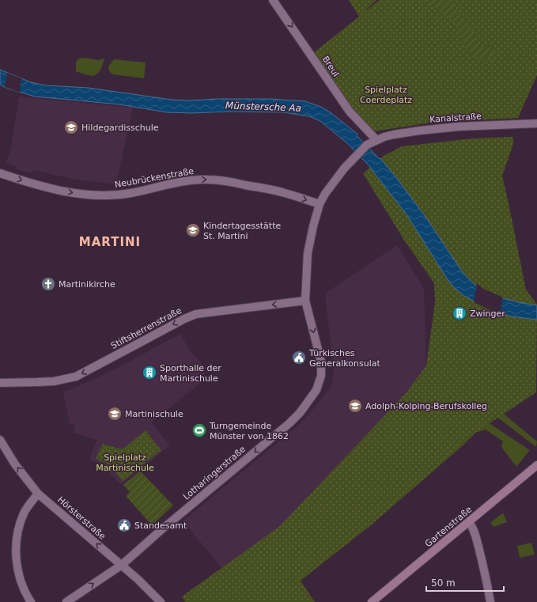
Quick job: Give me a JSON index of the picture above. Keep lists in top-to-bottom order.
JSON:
{
  "streets": {
    "street": [
      "Breul",
      "Kanalstraße",
      "Neubrückenstraße",
      "Stiftsherrenstraße",
      "Lotharingerstraße",
      "Hörsterstraße",
      "Gartenstraße"
    ]
  },
  "crossings": [
    ["Breul", "Kanalstraße"],
    ["Neubrückenstraße", "Lotharingerstraße"],
    ["Stiftsherrenstraße", "Lotharingerstraße"],
    ["Lotharingerstraße", "Hörsterstraße"]
  ],
  "one_way": [
    "Breul",
    "Neubrückenstraße",
    "Stiftsherrenstraße",
    "Hörsterstraße"
  ],
  "districts": ["MARTINI"],
  "water": ["Münstersche Aa"],
  "parks": ["Spielplatz Coerdeplatz", "Spielplatz Martinischule"],
  "places": {
    "school or university": [
      "Hildegardisschule",
      "Kindertagesstätte St. Martini",
      "Adolph-Kolping-Berufskolleg",
      "Martinischule"
    ],
    "church": ["Martinikirche"],
    "building": ["Zwinger", "Sporthalle der Martinischule"],
    "public building": ["Türkisches Generalkonsulat", "Standesamt"],
    "sports": ["Turngemeinde Münster von 1862"]
  },
  "scale_bar": "50 m"
}
